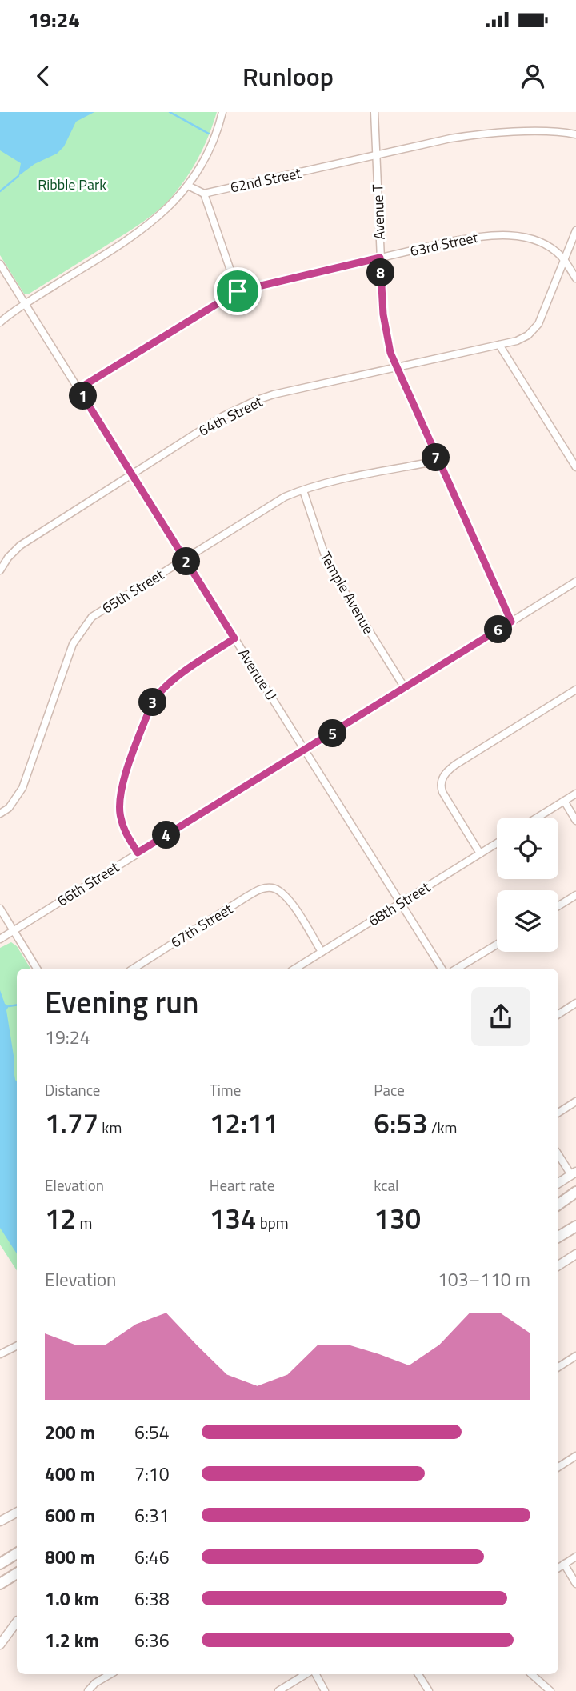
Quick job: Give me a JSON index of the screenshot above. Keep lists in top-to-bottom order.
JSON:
{
  "streets": {
    "street": [
      "62nd Street",
      "Avenue T",
      "63rd Street",
      "64th Street",
      "65th Street",
      "Temple Avenue",
      "Avenue U",
      "66th Street",
      "68th Street",
      "67th Street"
    ]
  },
  "crossings": [
    ["62nd Street", "Avenue T"],
    ["Avenue T", "63rd Street"],
    ["Avenue T", "64th Street"],
    ["Avenue T", "65th Street"],
    ["Avenue T", "66th Street"],
    ["63rd Street", "64th Street"],
    ["63rd Street", "Avenue U"],
    ["64th Street", "Avenue U"],
    ["65th Street", "Temple Avenue"],
    ["65th Street", "Avenue U"],
    ["Temple Avenue", "66th Street"],
    ["Avenue U", "66th Street"],
    ["Avenue U", "68th Street"],
    ["68th Street", "67th Street"]
  ],
  "parks": ["Ribble Park"],
  "page": {
    "status": "19:24",
    "header": "Runloop",
    "pins": [
      "8",
      "1",
      "7",
      "2",
      "6",
      "3",
      "5",
      "4"
    ],
    "heading": ["Evening run", "19:24"],
    "stats": [
      ["Distance", "1.77 km"],
      ["Time", "12:11"],
      ["Pace", "6:53 /km"],
      ["Elevation", "12 m"],
      ["Heart rate", "134 bpm"],
      ["kcal", "130"]
    ],
    "chart": ["Elevation", "103–110 m"],
    "list": [
      {
        "name": "200 m",
        "note": "6:54"
      },
      {
        "name": "400 m",
        "note": "7:10"
      },
      {
        "name": "600 m",
        "note": "6:31"
      },
      {
        "name": "800 m",
        "note": "6:46"
      },
      {
        "name": "1.0 km",
        "note": "6:38"
      },
      {
        "name": "1.2 km",
        "note": "6:36"
      }
    ]
  }
}
